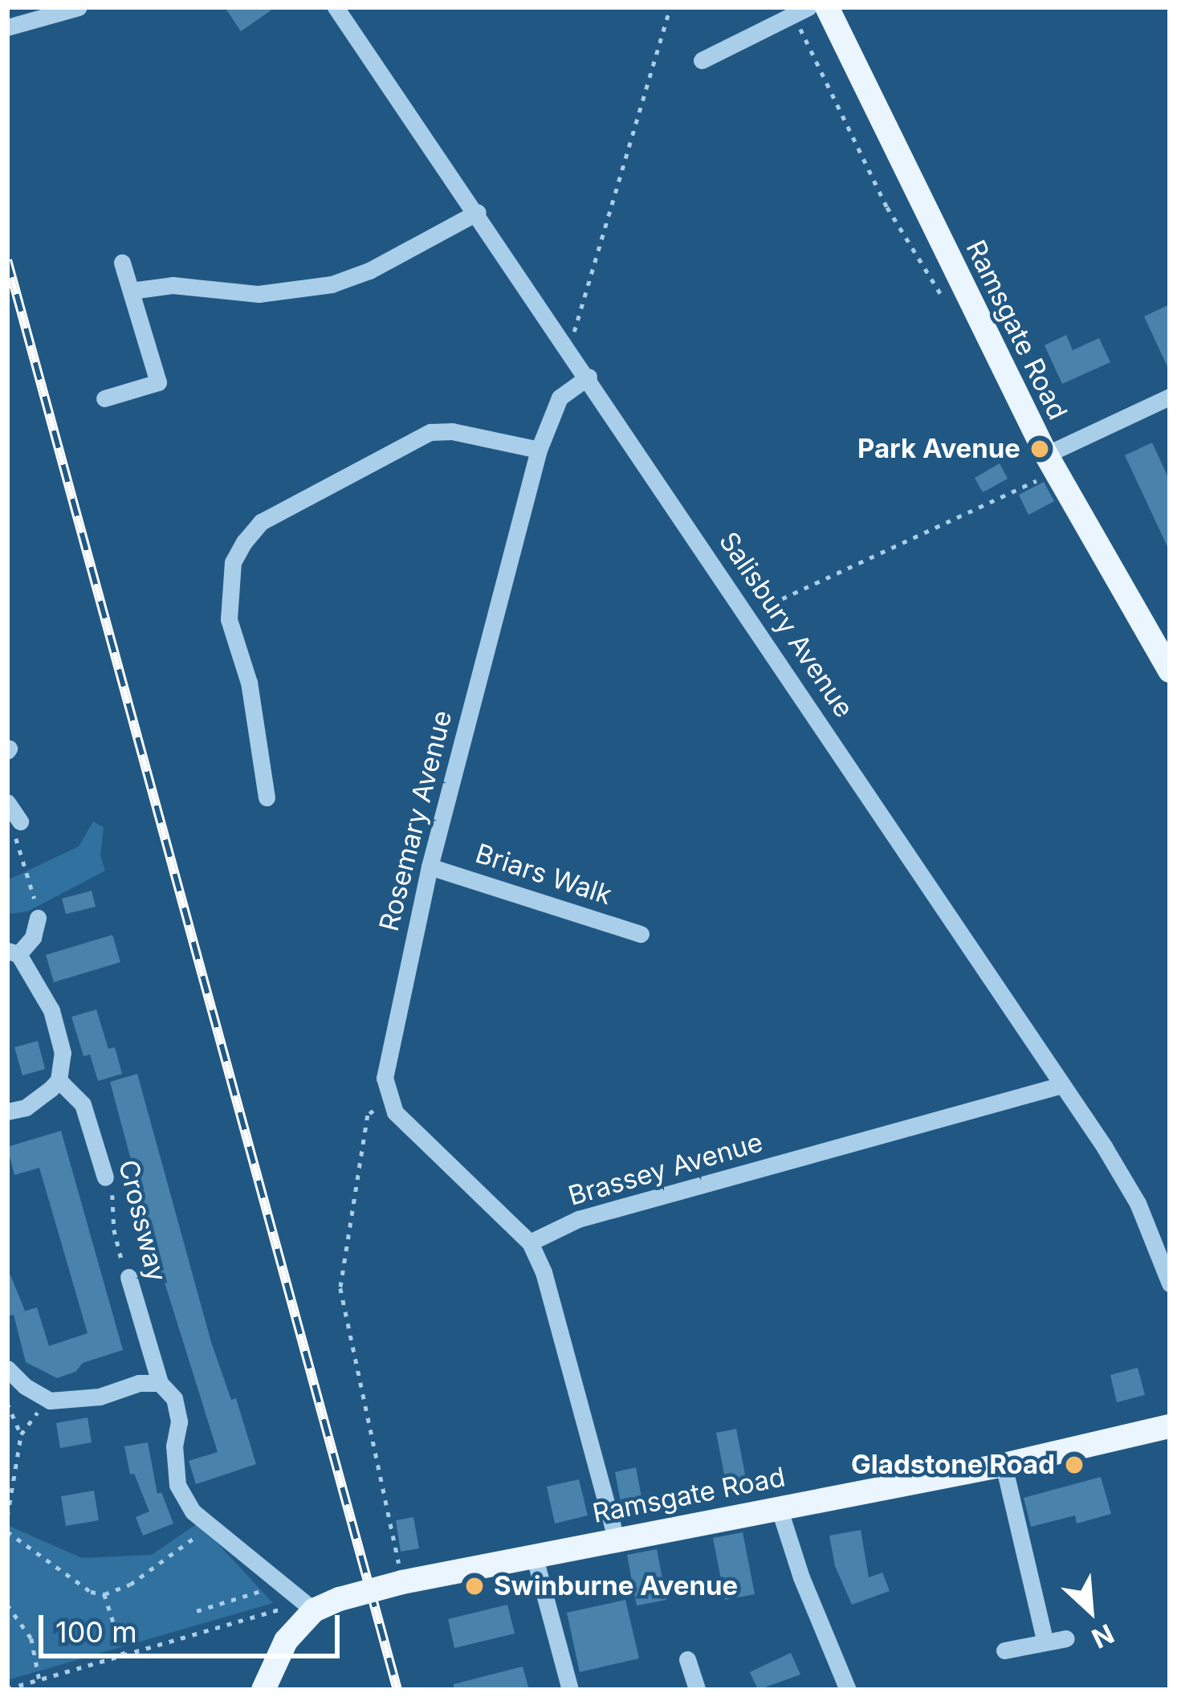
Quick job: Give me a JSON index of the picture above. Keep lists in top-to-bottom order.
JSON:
{
  "streets": {
    "main road": ["Ramsgate Road"],
    "street": [
      "Salisbury Avenue",
      "Rosemary Avenue",
      "Briars Walk",
      "Brassey Avenue",
      "Crossway"
    ]
  },
  "crossings": [
    ["Ramsgate Road", "Crossway"],
    ["Salisbury Avenue", "Rosemary Avenue"],
    ["Salisbury Avenue", "Brassey Avenue"],
    ["Rosemary Avenue", "Briars Walk"]
  ],
  "places": ["Park Avenue", "Gladstone Road", "Swinburne Avenue"],
  "scale_bar": "100 m",
  "north": "bottom right"
}
